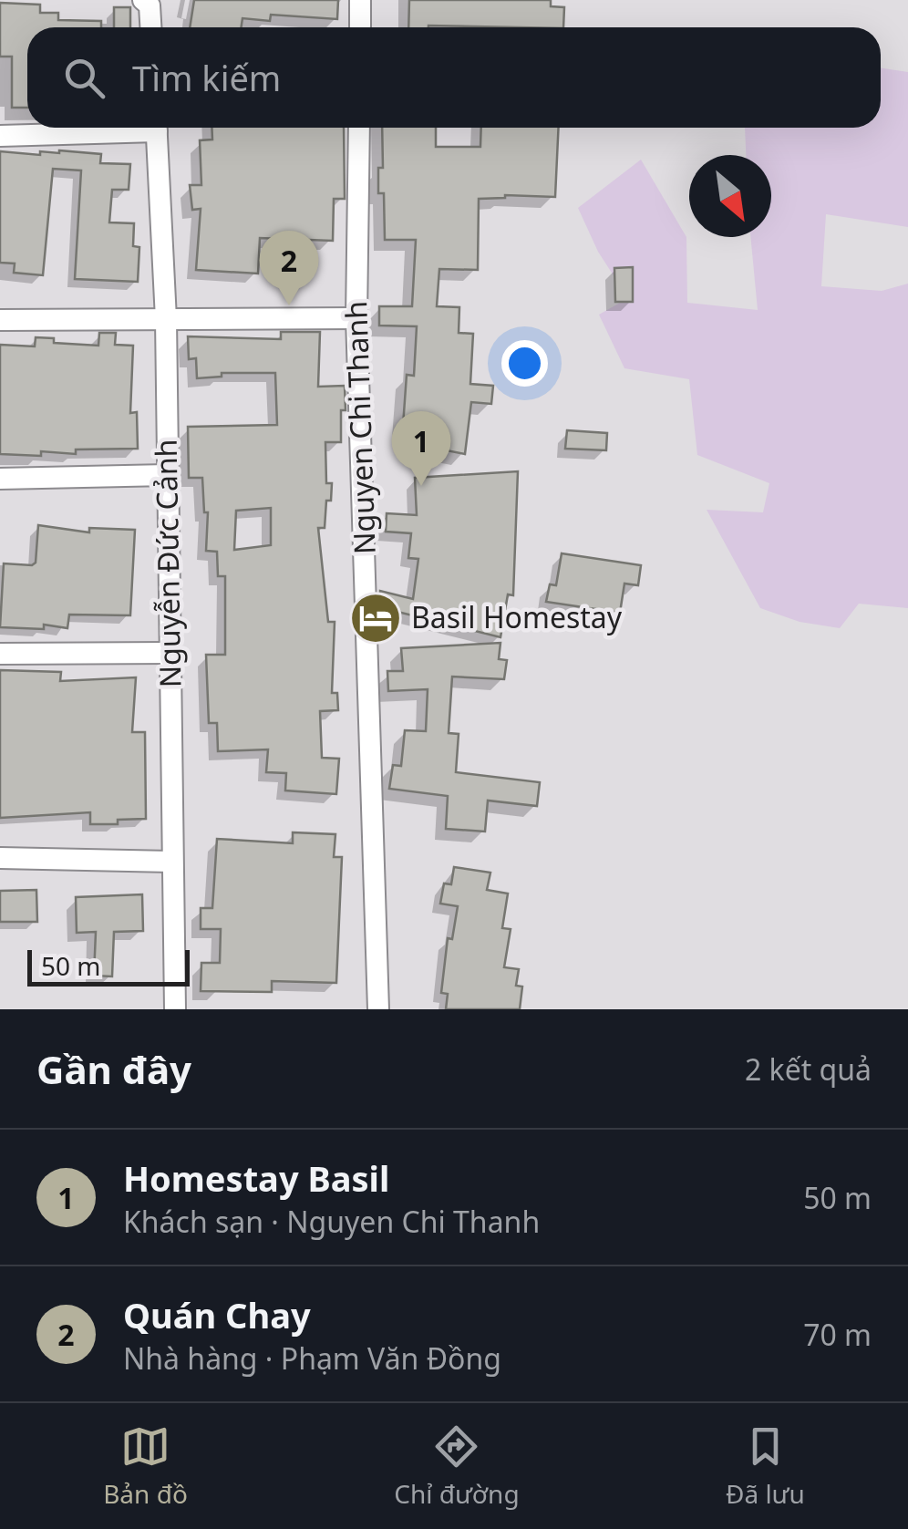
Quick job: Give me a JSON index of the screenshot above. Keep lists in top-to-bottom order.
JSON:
{
  "streets": {
    "street": ["Nguyen Chi Thanh", "Nguyễn Đức Cảnh"]
  },
  "places": {
    "hotel": ["Basil Homestay"]
  },
  "scale_bar": "50 m",
  "north": "bottom right",
  "page": {
    "search": "Tìm kiếm",
    "pins": ["2", "1"],
    "scale": "50 m",
    "heading": ["Gần đây", "2 kết quả"],
    "list": [
      {
        "mark": "1",
        "name": "Homestay Basil",
        "note": "Khách sạn · Nguyen Chi Thanh",
        "value": "50 m"
      },
      {
        "mark": "2",
        "name": "Quán Chay",
        "note": "Nhà hàng · Phạm Văn Đồng",
        "value": "70 m"
      }
    ],
    "nav": ["Bản đồ", "Chỉ đường", "Đã lưu"]
  }
}
